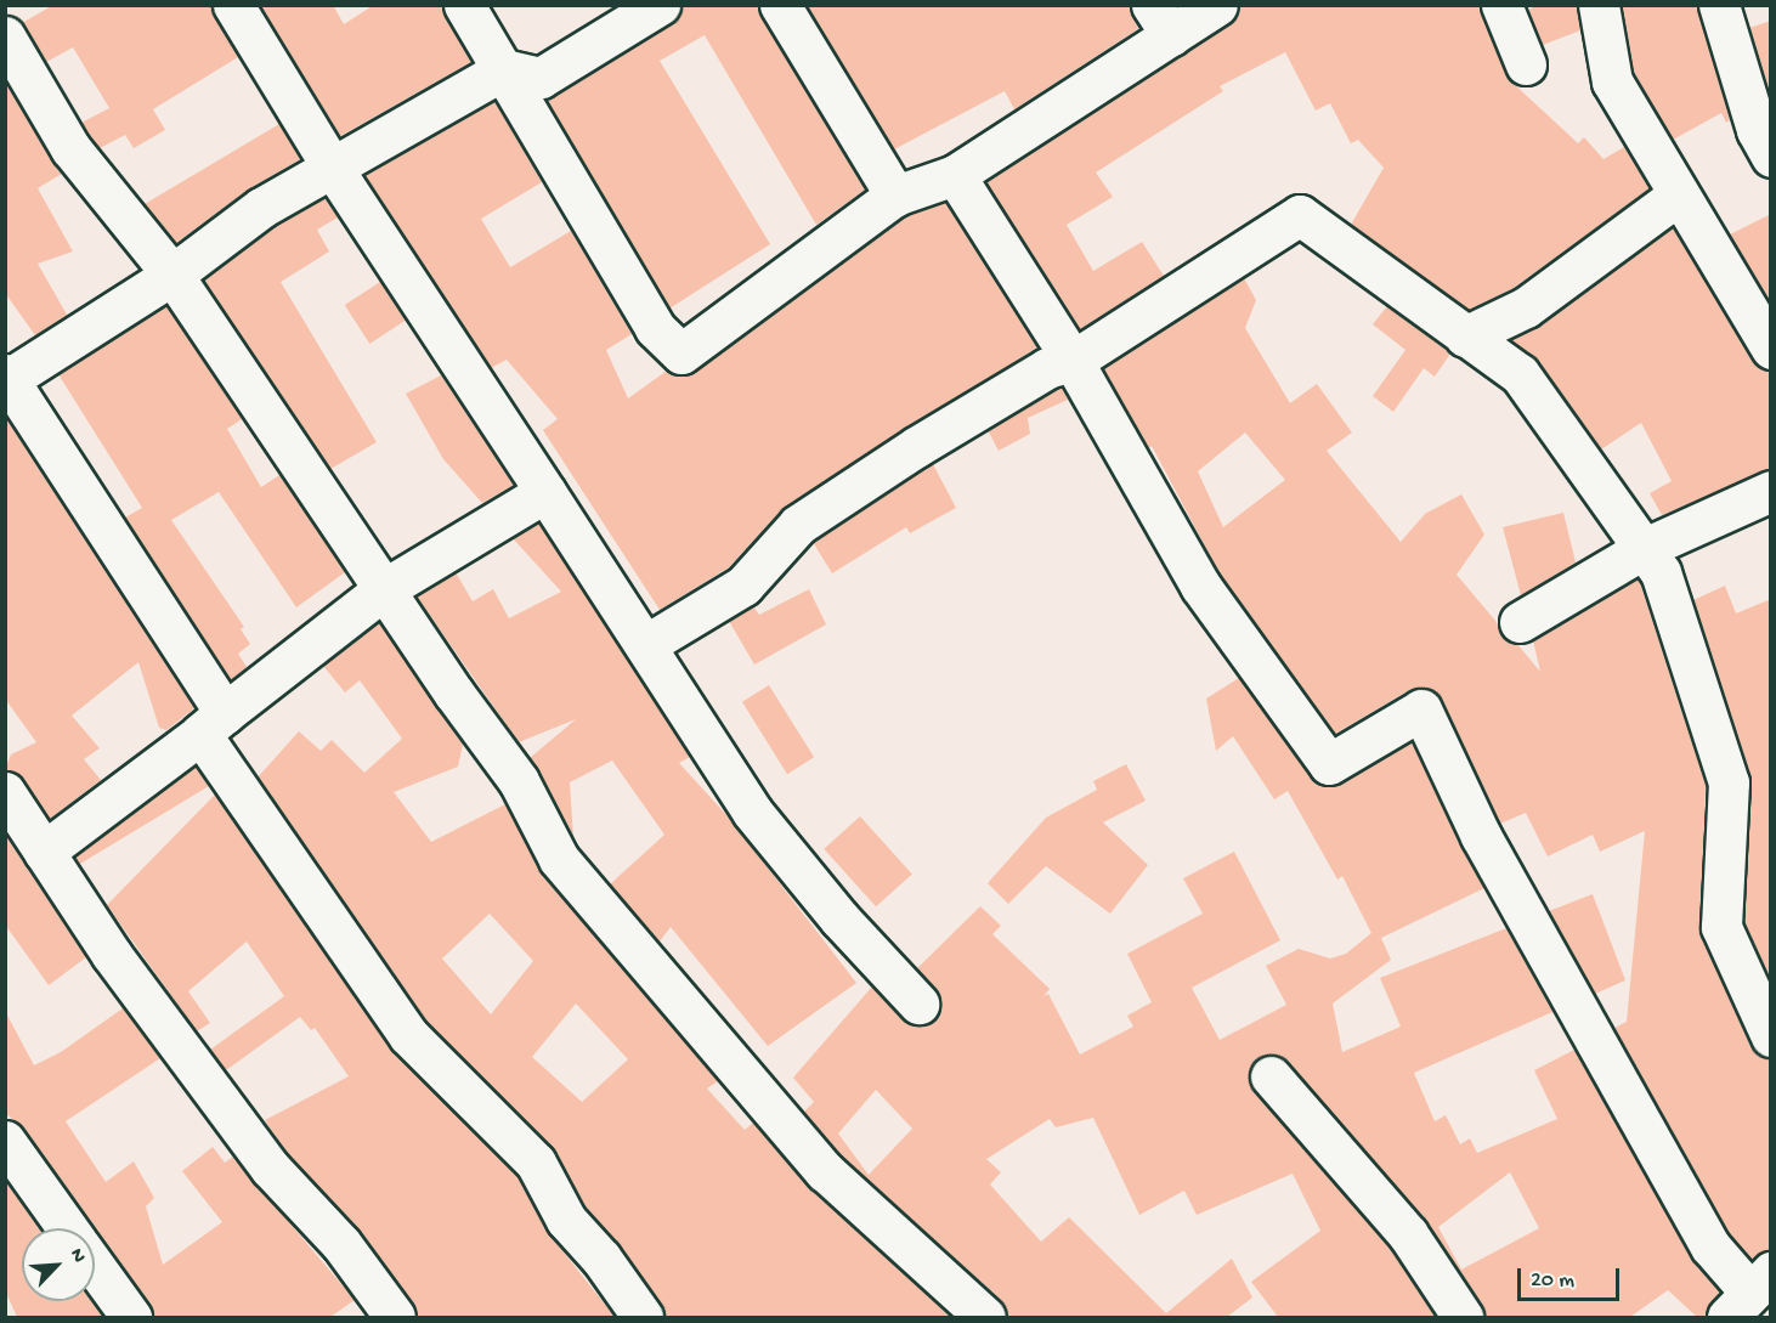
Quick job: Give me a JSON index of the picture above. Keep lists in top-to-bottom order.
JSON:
{
  "scale_bar": "20 m",
  "north": "top right"
}
